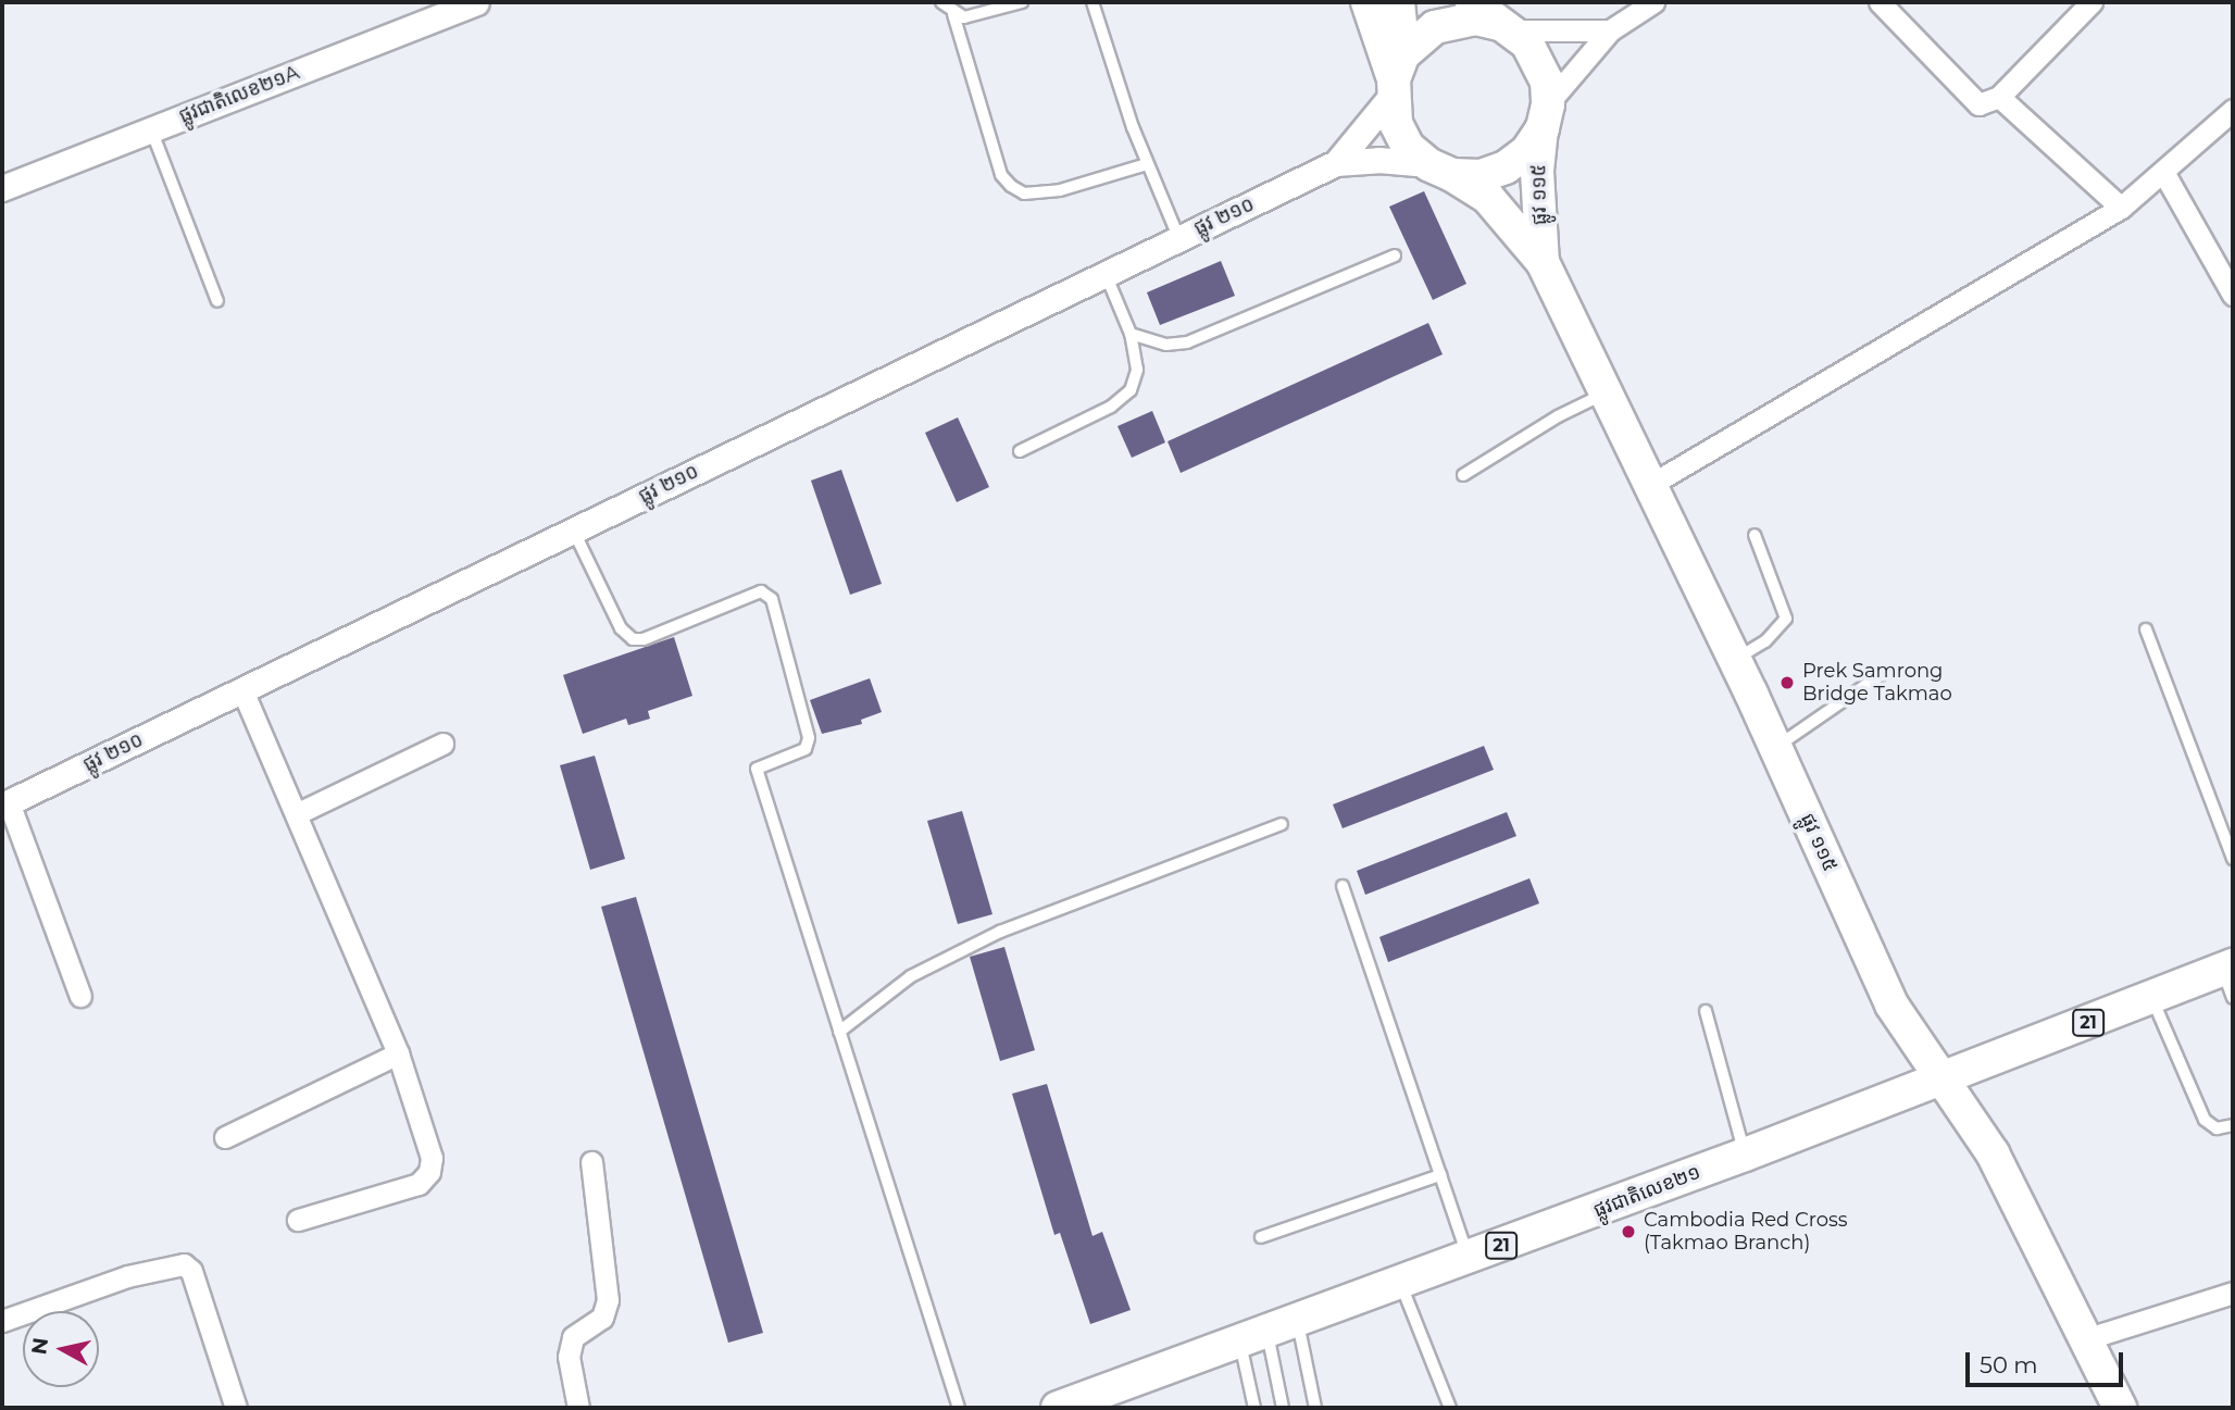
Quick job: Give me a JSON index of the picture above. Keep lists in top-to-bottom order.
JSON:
{
  "streets": {
    "main road": ["ផ្លូវ ១១៥", "21", "ផ្លូវជាតិលេខ២១"],
    "street": ["ផ្លូវជាតិលេខ២១A", "ផ្លូវ ២១០"]
  },
  "crossings": [
    ["ផ្លូវ ១១៥", "ផ្លូវ ២១០"],
    ["ផ្លូវ ១១៥", "ផ្លូវជាតិលេខ២១"]
  ],
  "places": ["Prek Samrong Bridge Takmao", "Cambodia Red Cross (Takmao Branch)"],
  "scale_bar": "50 m",
  "north": "left"
}
